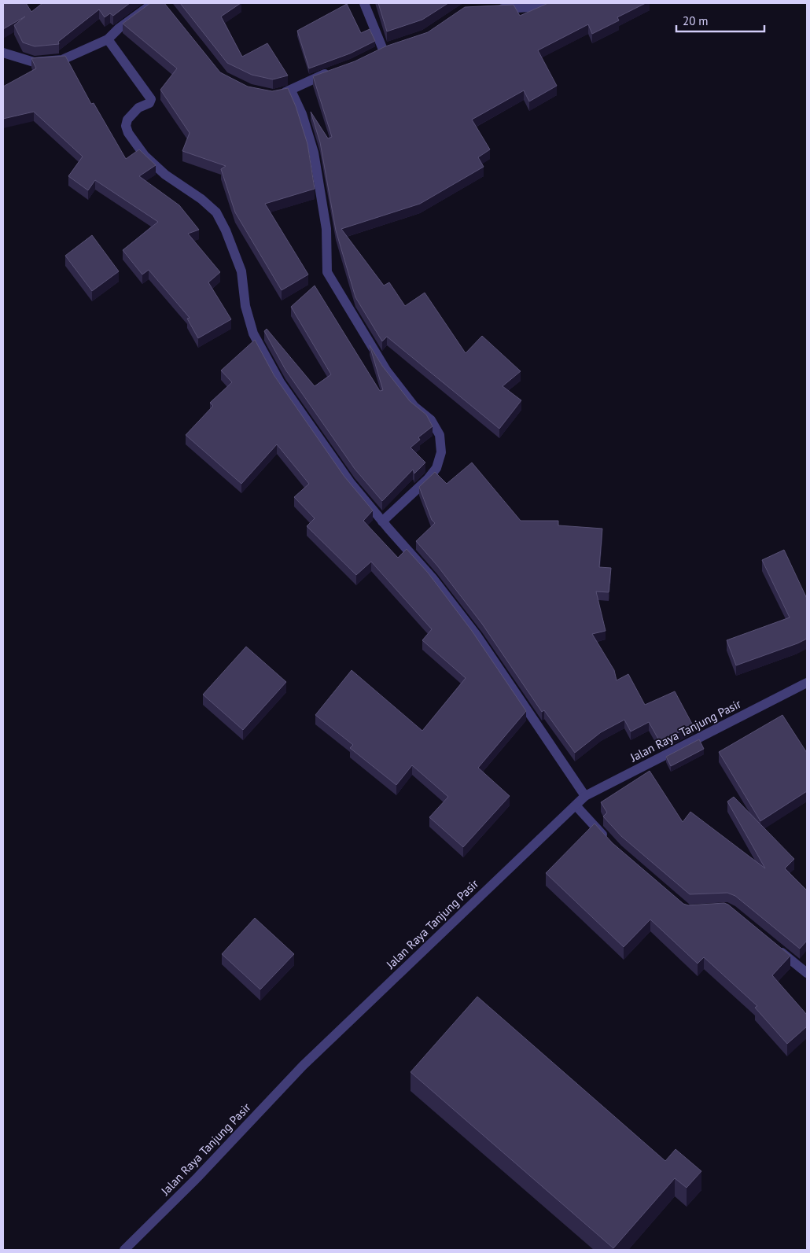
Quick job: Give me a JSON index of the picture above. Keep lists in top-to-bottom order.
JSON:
{
  "streets": {
    "street": ["Jalan Raya Tanjung Pasir"]
  },
  "scale_bar": "20 m"
}
